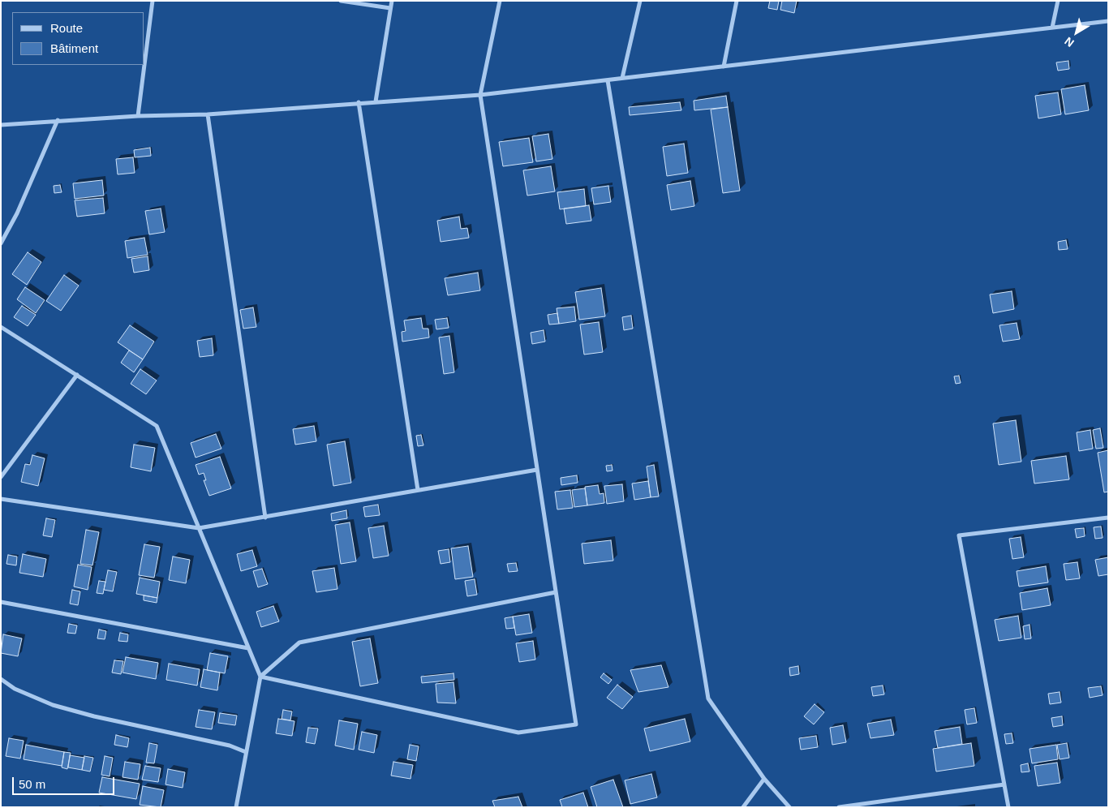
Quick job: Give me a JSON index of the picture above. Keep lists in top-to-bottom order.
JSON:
{
  "legend": ["Route", "Bâtiment"],
  "scale_bar": "50 m",
  "north": "bottom left"
}
